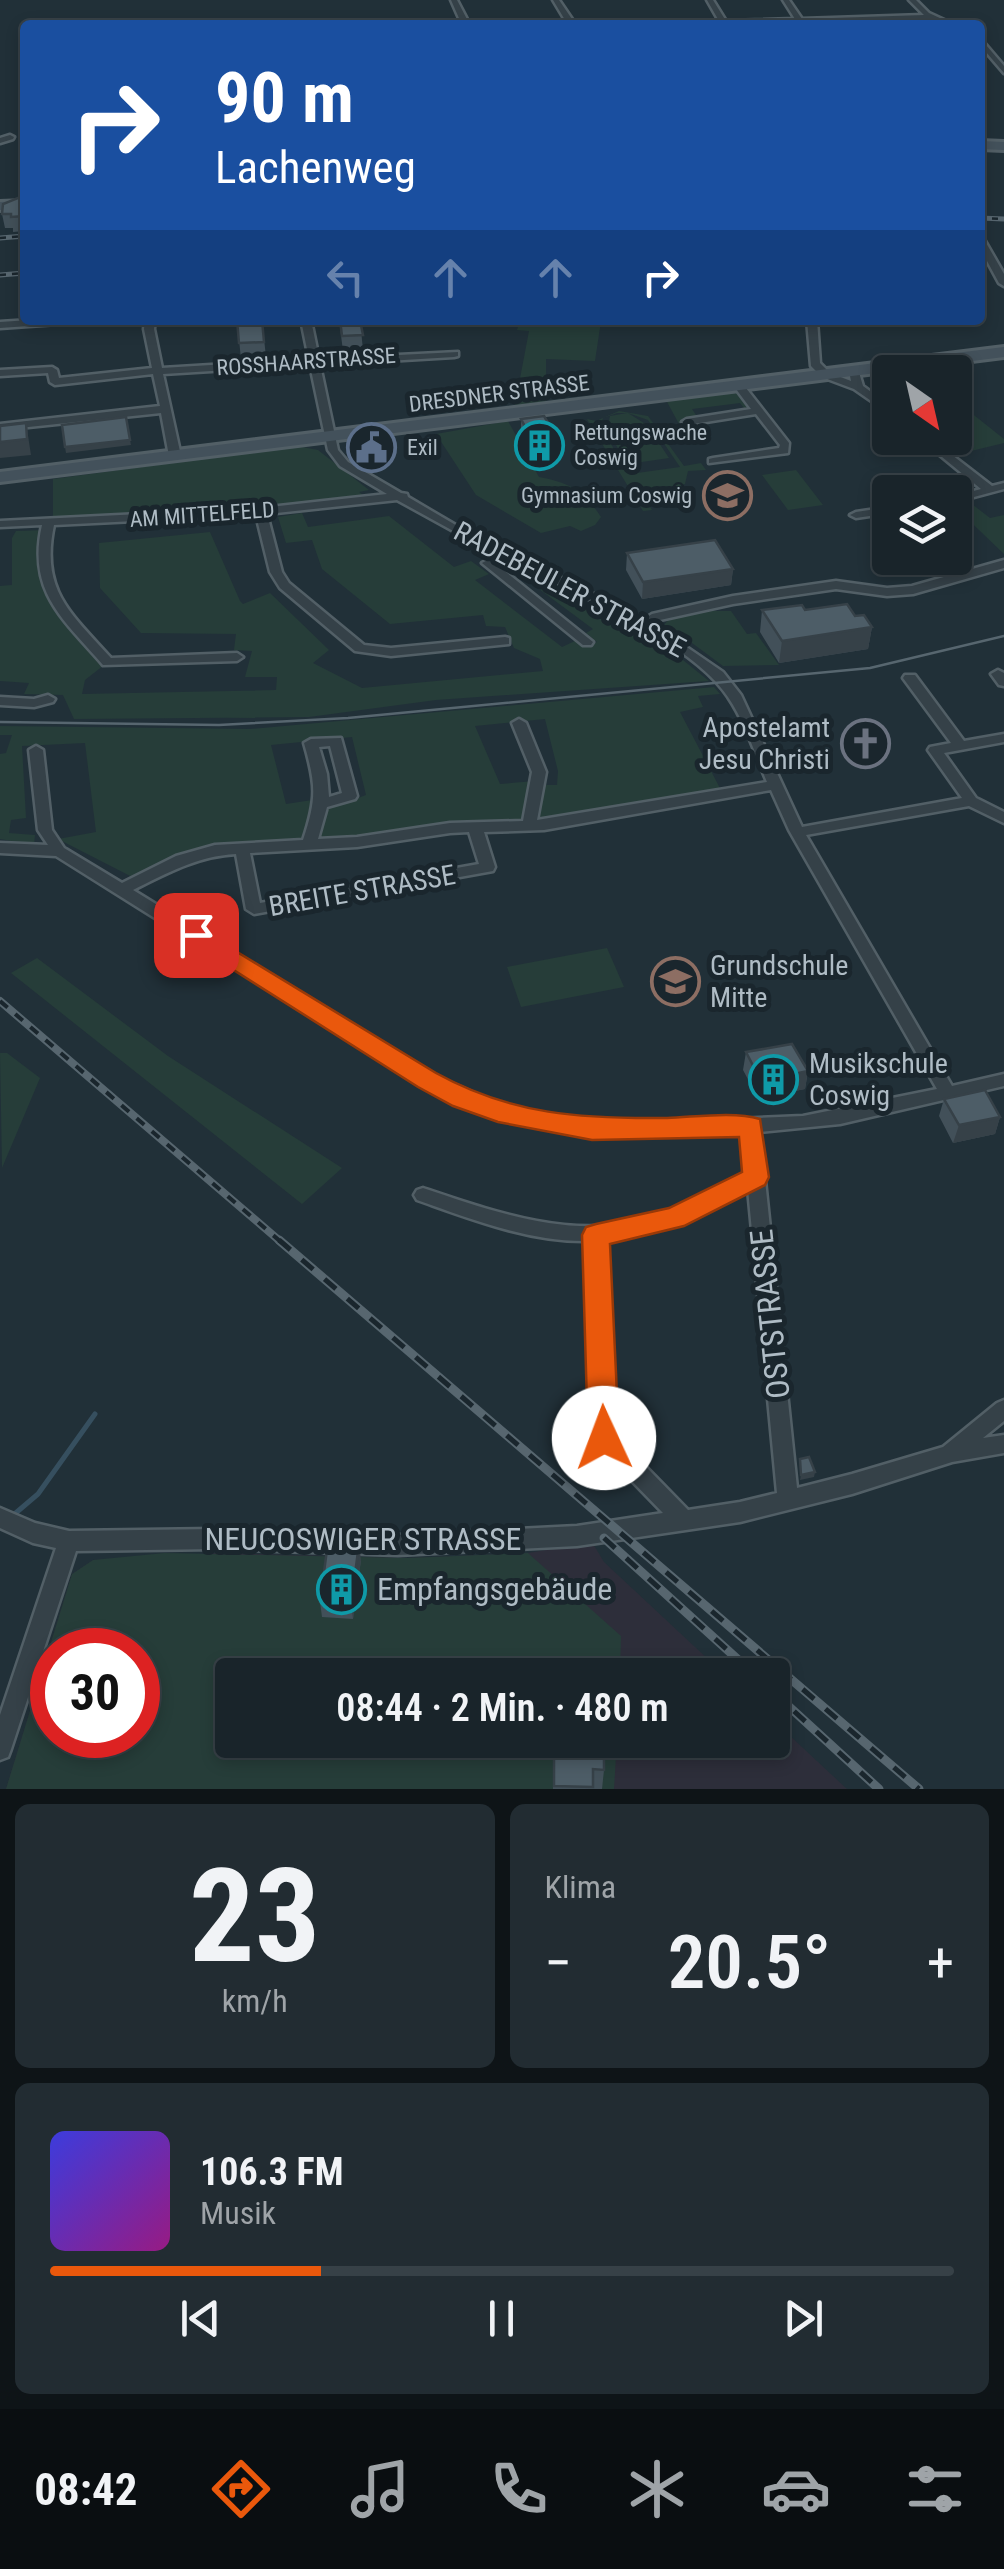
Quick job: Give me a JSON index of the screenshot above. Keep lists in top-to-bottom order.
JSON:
{
  "streets": {
    "main road": ["DRESDNER STRASSE"],
    "street": [
      "ROSSHAARSTRASSE",
      "AM MITTELFELD",
      "RADEBEULER STRASSE",
      "BREITE STRASSE",
      "OSTSTRASSE",
      "NEUCOSWIGER STRASSE"
    ]
  },
  "crossings": [
    ["DRESDNER STRASSE", "RADEBEULER STRASSE"],
    ["AM MITTELFELD", "RADEBEULER STRASSE"],
    ["RADEBEULER STRASSE", "BREITE STRASSE"],
    ["OSTSTRASSE", "NEUCOSWIGER STRASSE"]
  ],
  "places": {
    "building": ["Rettungswache Coswig", "Musikschule Coswig", "Empfangsgebäude"],
    "public building": ["Exil"],
    "school or university": ["Gymnasium Coswig", "Grundschule Mitte"],
    "church": ["Apostelamt Jesu Christi"]
  },
  "north": "bottom right",
  "page": {
    "turn": ["90 m", "Lachenweg"],
    "limit": "30",
    "trip": "08:44 · 2 Min. · 480 m",
    "tile": [
      ["23", "km/h"],
      "Klima"
    ],
    "heat": ["−", "20.5°", "+"],
    "song": ["106.3 FM", "Musik"],
    "tabs": "08:42"
  }
}
